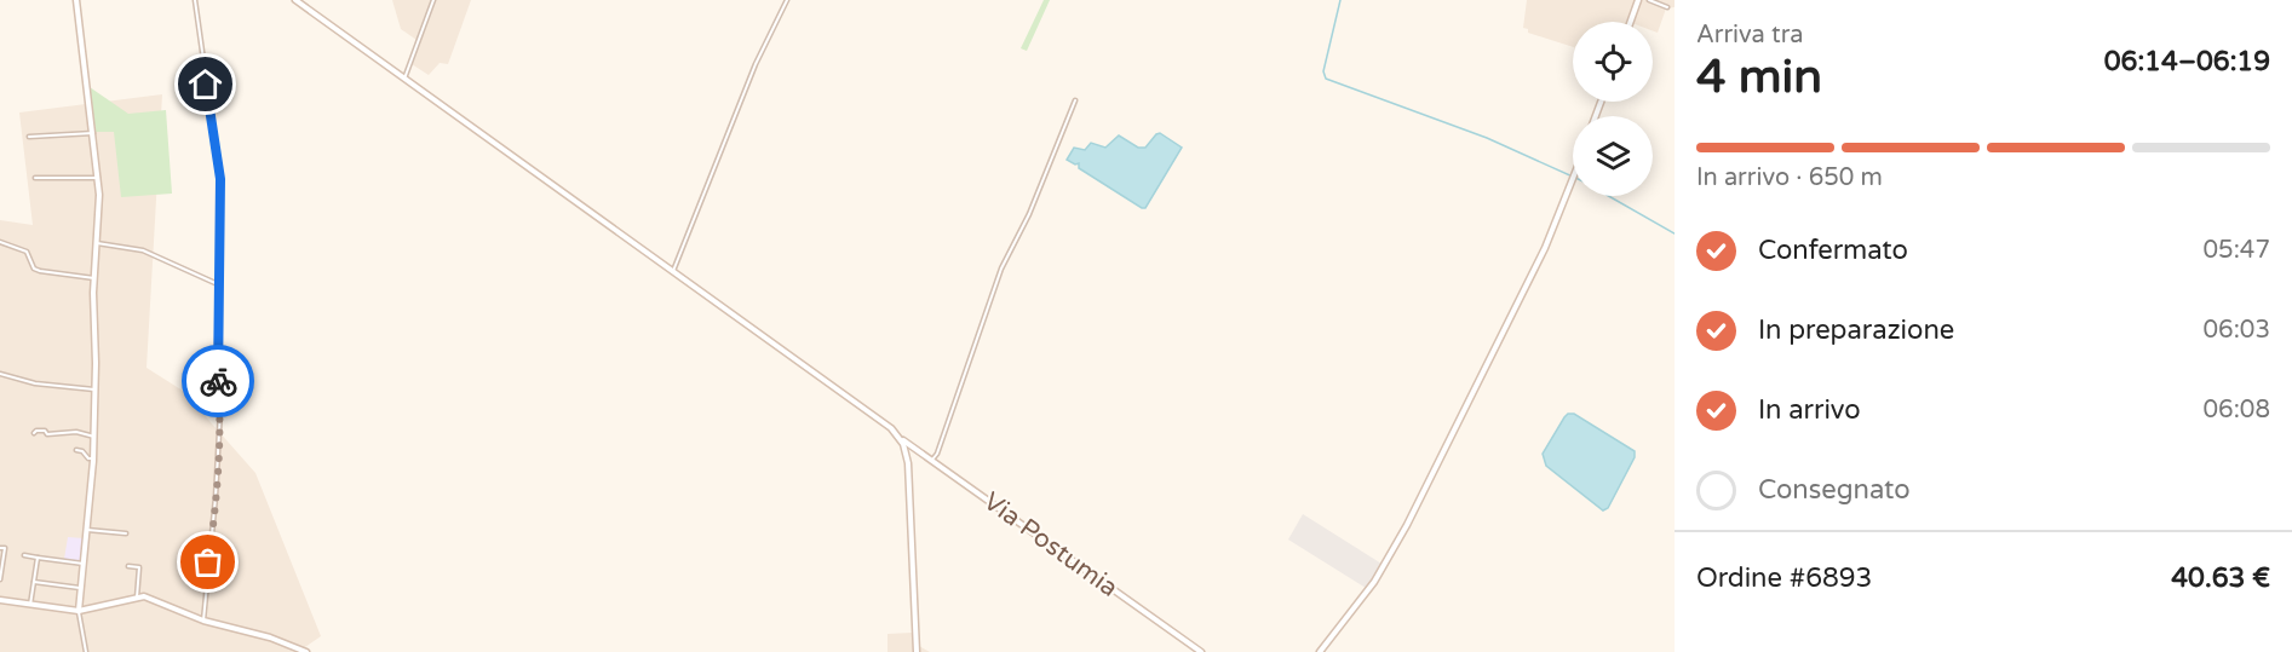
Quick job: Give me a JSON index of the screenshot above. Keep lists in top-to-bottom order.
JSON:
{
  "streets": {
    "main road": ["Via Postumia"]
  },
  "page": {
    "heading": ["4 min", "Arriva tra", "06:14–06:19"],
    "panel": ["Ordine #6893", "40.63 €"],
    "bar": "In arrivo · 650 m",
    "list": [
      ["Confermato", "05:47"],
      ["In preparazione", "06:03"],
      ["In arrivo", "06:08"],
      "Consegnato"
    ]
  }
}
